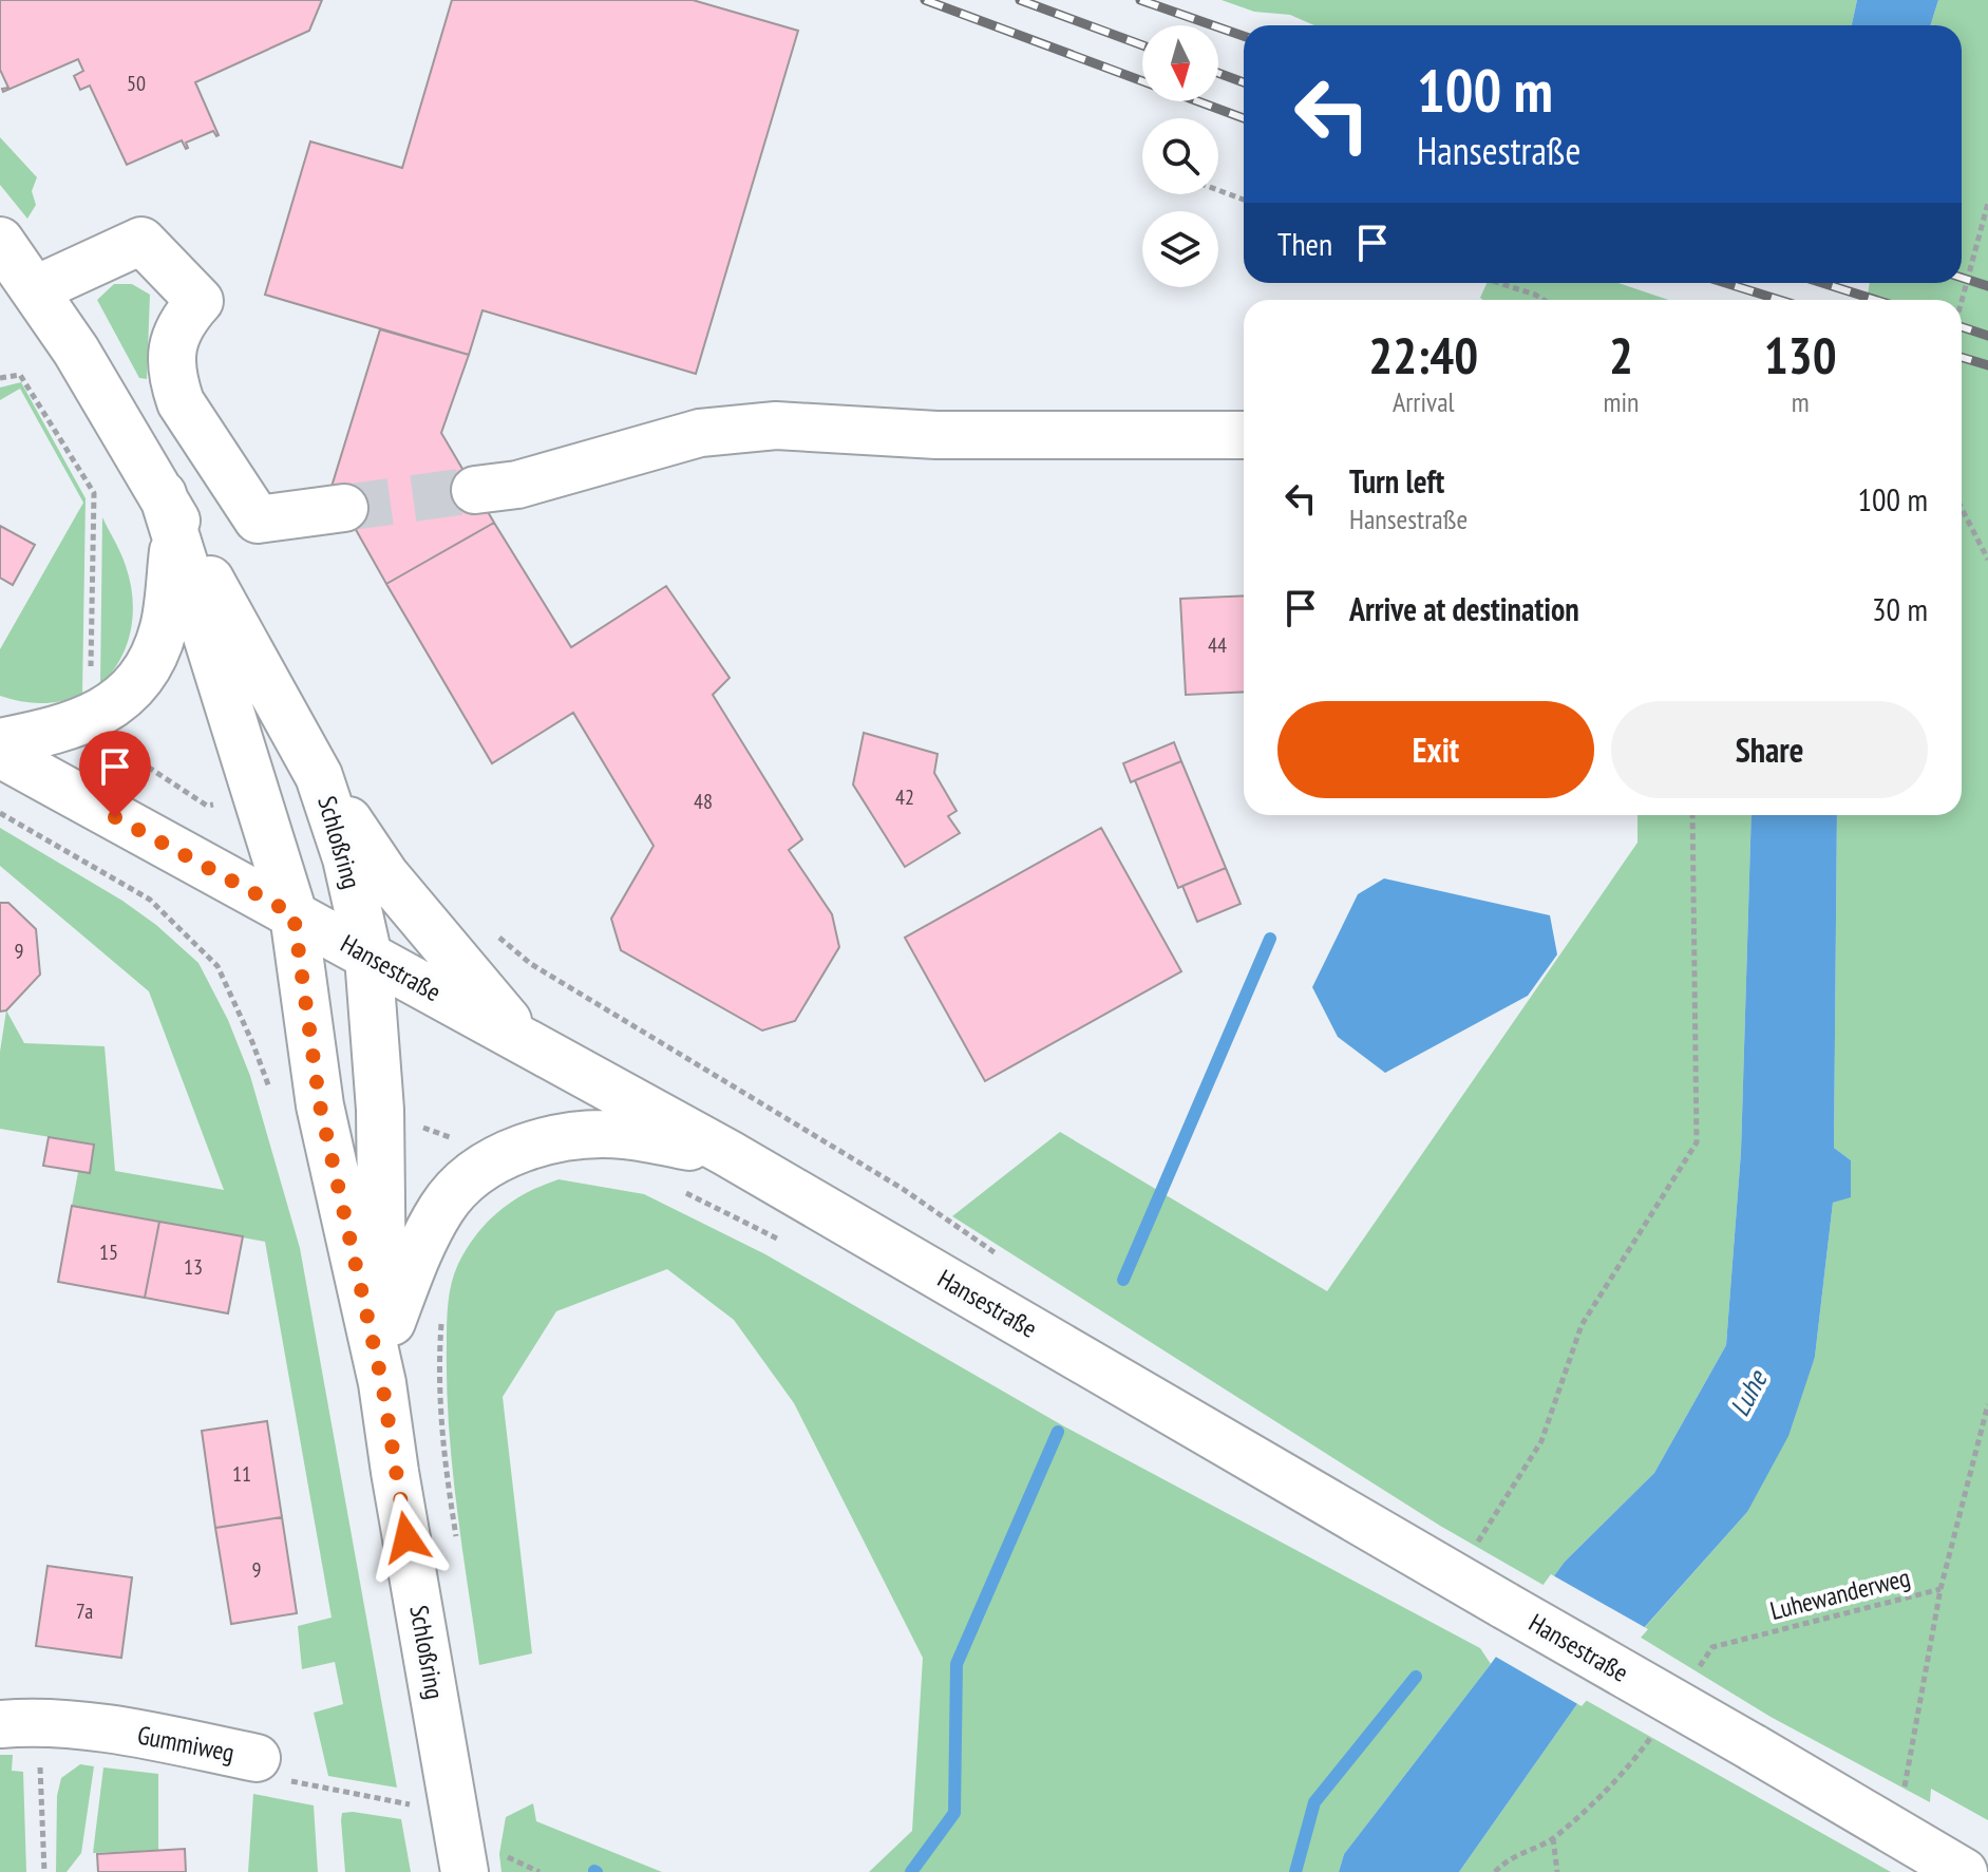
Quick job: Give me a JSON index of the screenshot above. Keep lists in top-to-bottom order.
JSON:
{
  "streets": {
    "main road": ["Schloßring", "Hansestraße", "Gummiweg"],
    "path": ["Luhewanderweg"]
  },
  "crossings": [
    ["Schloßring", "Hansestraße"]
  ],
  "water": ["Luhe"],
  "house_numbers": [
    "50",
    "44",
    "42",
    "48",
    "9",
    "15",
    "13",
    "11",
    "9",
    "7a"
  ],
  "north": "bottom",
  "page": {
    "turn": ["100 m", "Hansestraße"],
    "then": "Then",
    "eta": [
      "22:40",
      "Arrival",
      "2",
      "min",
      "130",
      "m"
    ],
    "list": [
      {
        "name": "Turn left",
        "note": "Hansestraße",
        "value": "100 m"
      },
      {
        "name": "Arrive at destination",
        "value": "30 m"
      }
    ],
    "buttons": ["Exit", "Share"]
  }
}
